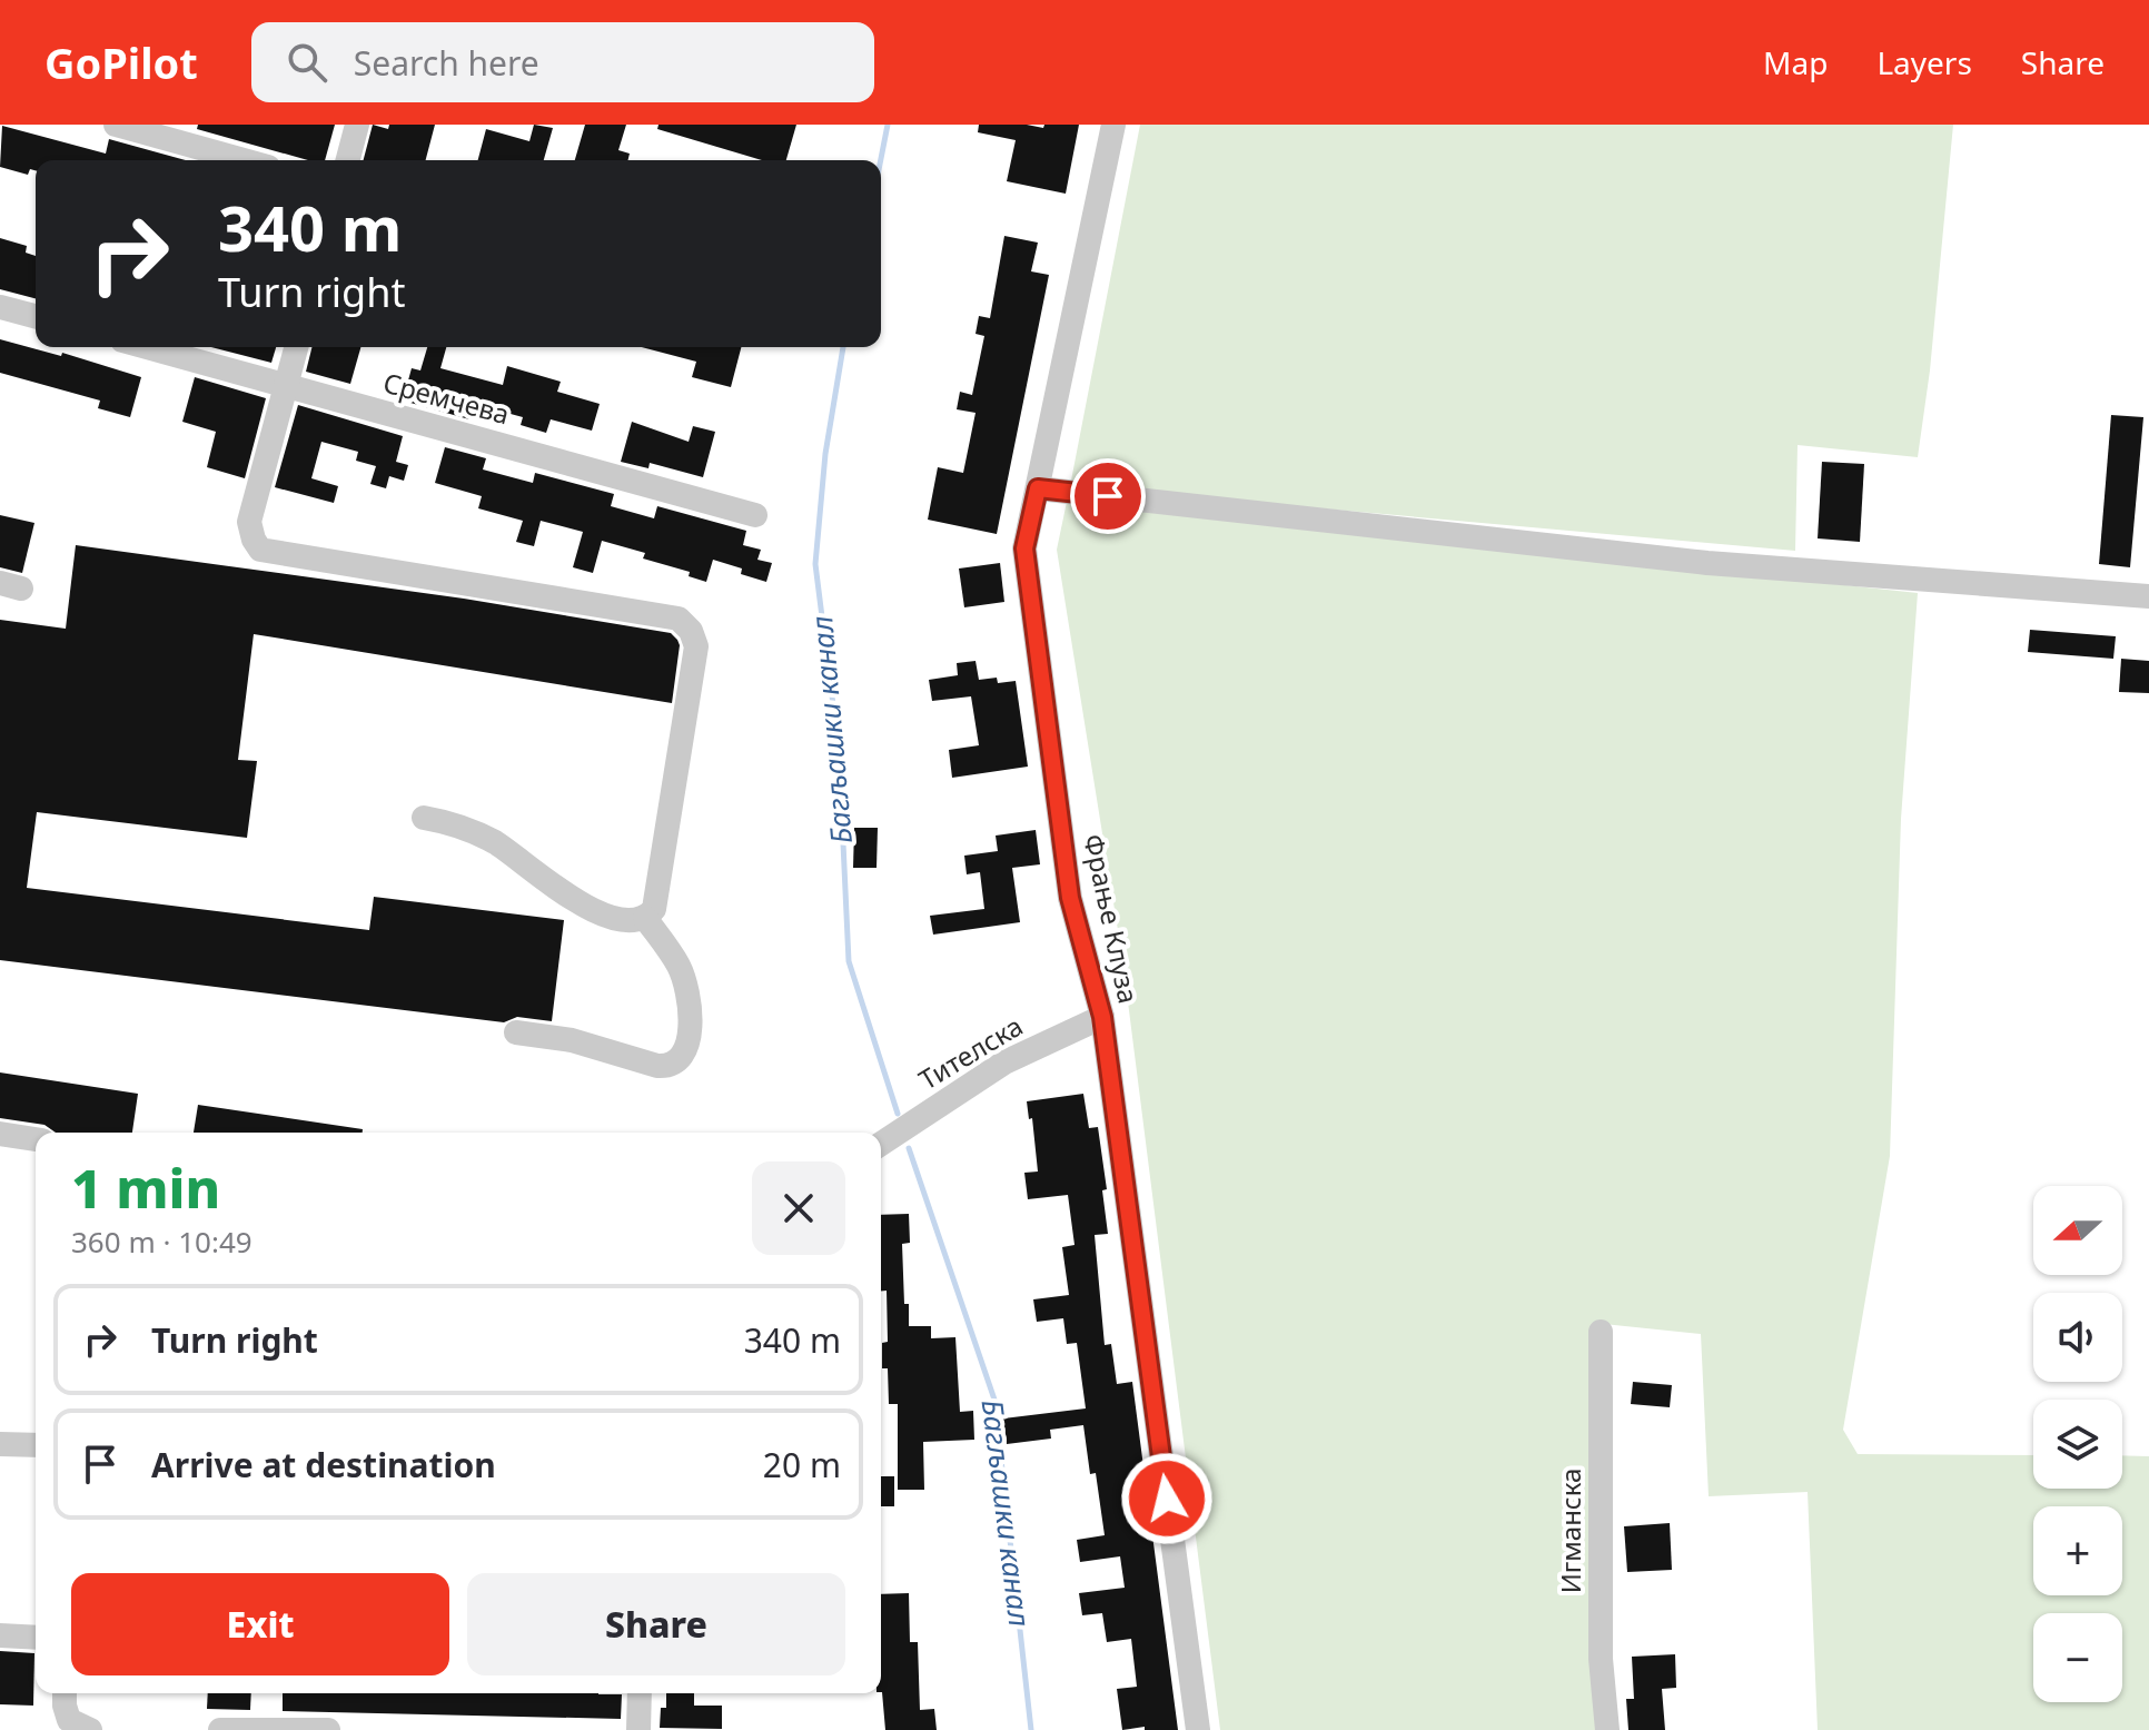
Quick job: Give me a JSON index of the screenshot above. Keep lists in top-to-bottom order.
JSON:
{
  "streets": {
    "street": [
      "Сремчева",
      "Фрање Клуза",
      "Тителска",
      "Игманска"
    ]
  },
  "crossings": [
    ["Фрање Клуза", "Тителска"]
  ],
  "water": ["Багљашки канал"],
  "north": "left",
  "page": {
    "header": "GoPilot",
    "search": "Search here",
    "nav": ["Map", "Layers", "Share"],
    "turn": ["340 m", "Turn right"],
    "heading": ["1 min", "360 m · 10:49"],
    "map_buttons": ["+", "−"],
    "list": [
      {
        "name": "Turn right",
        "value": "340 m"
      },
      {
        "name": "Arrive at destination",
        "value": "20 m"
      }
    ],
    "buttons": ["Exit", "Share"]
  }
}
